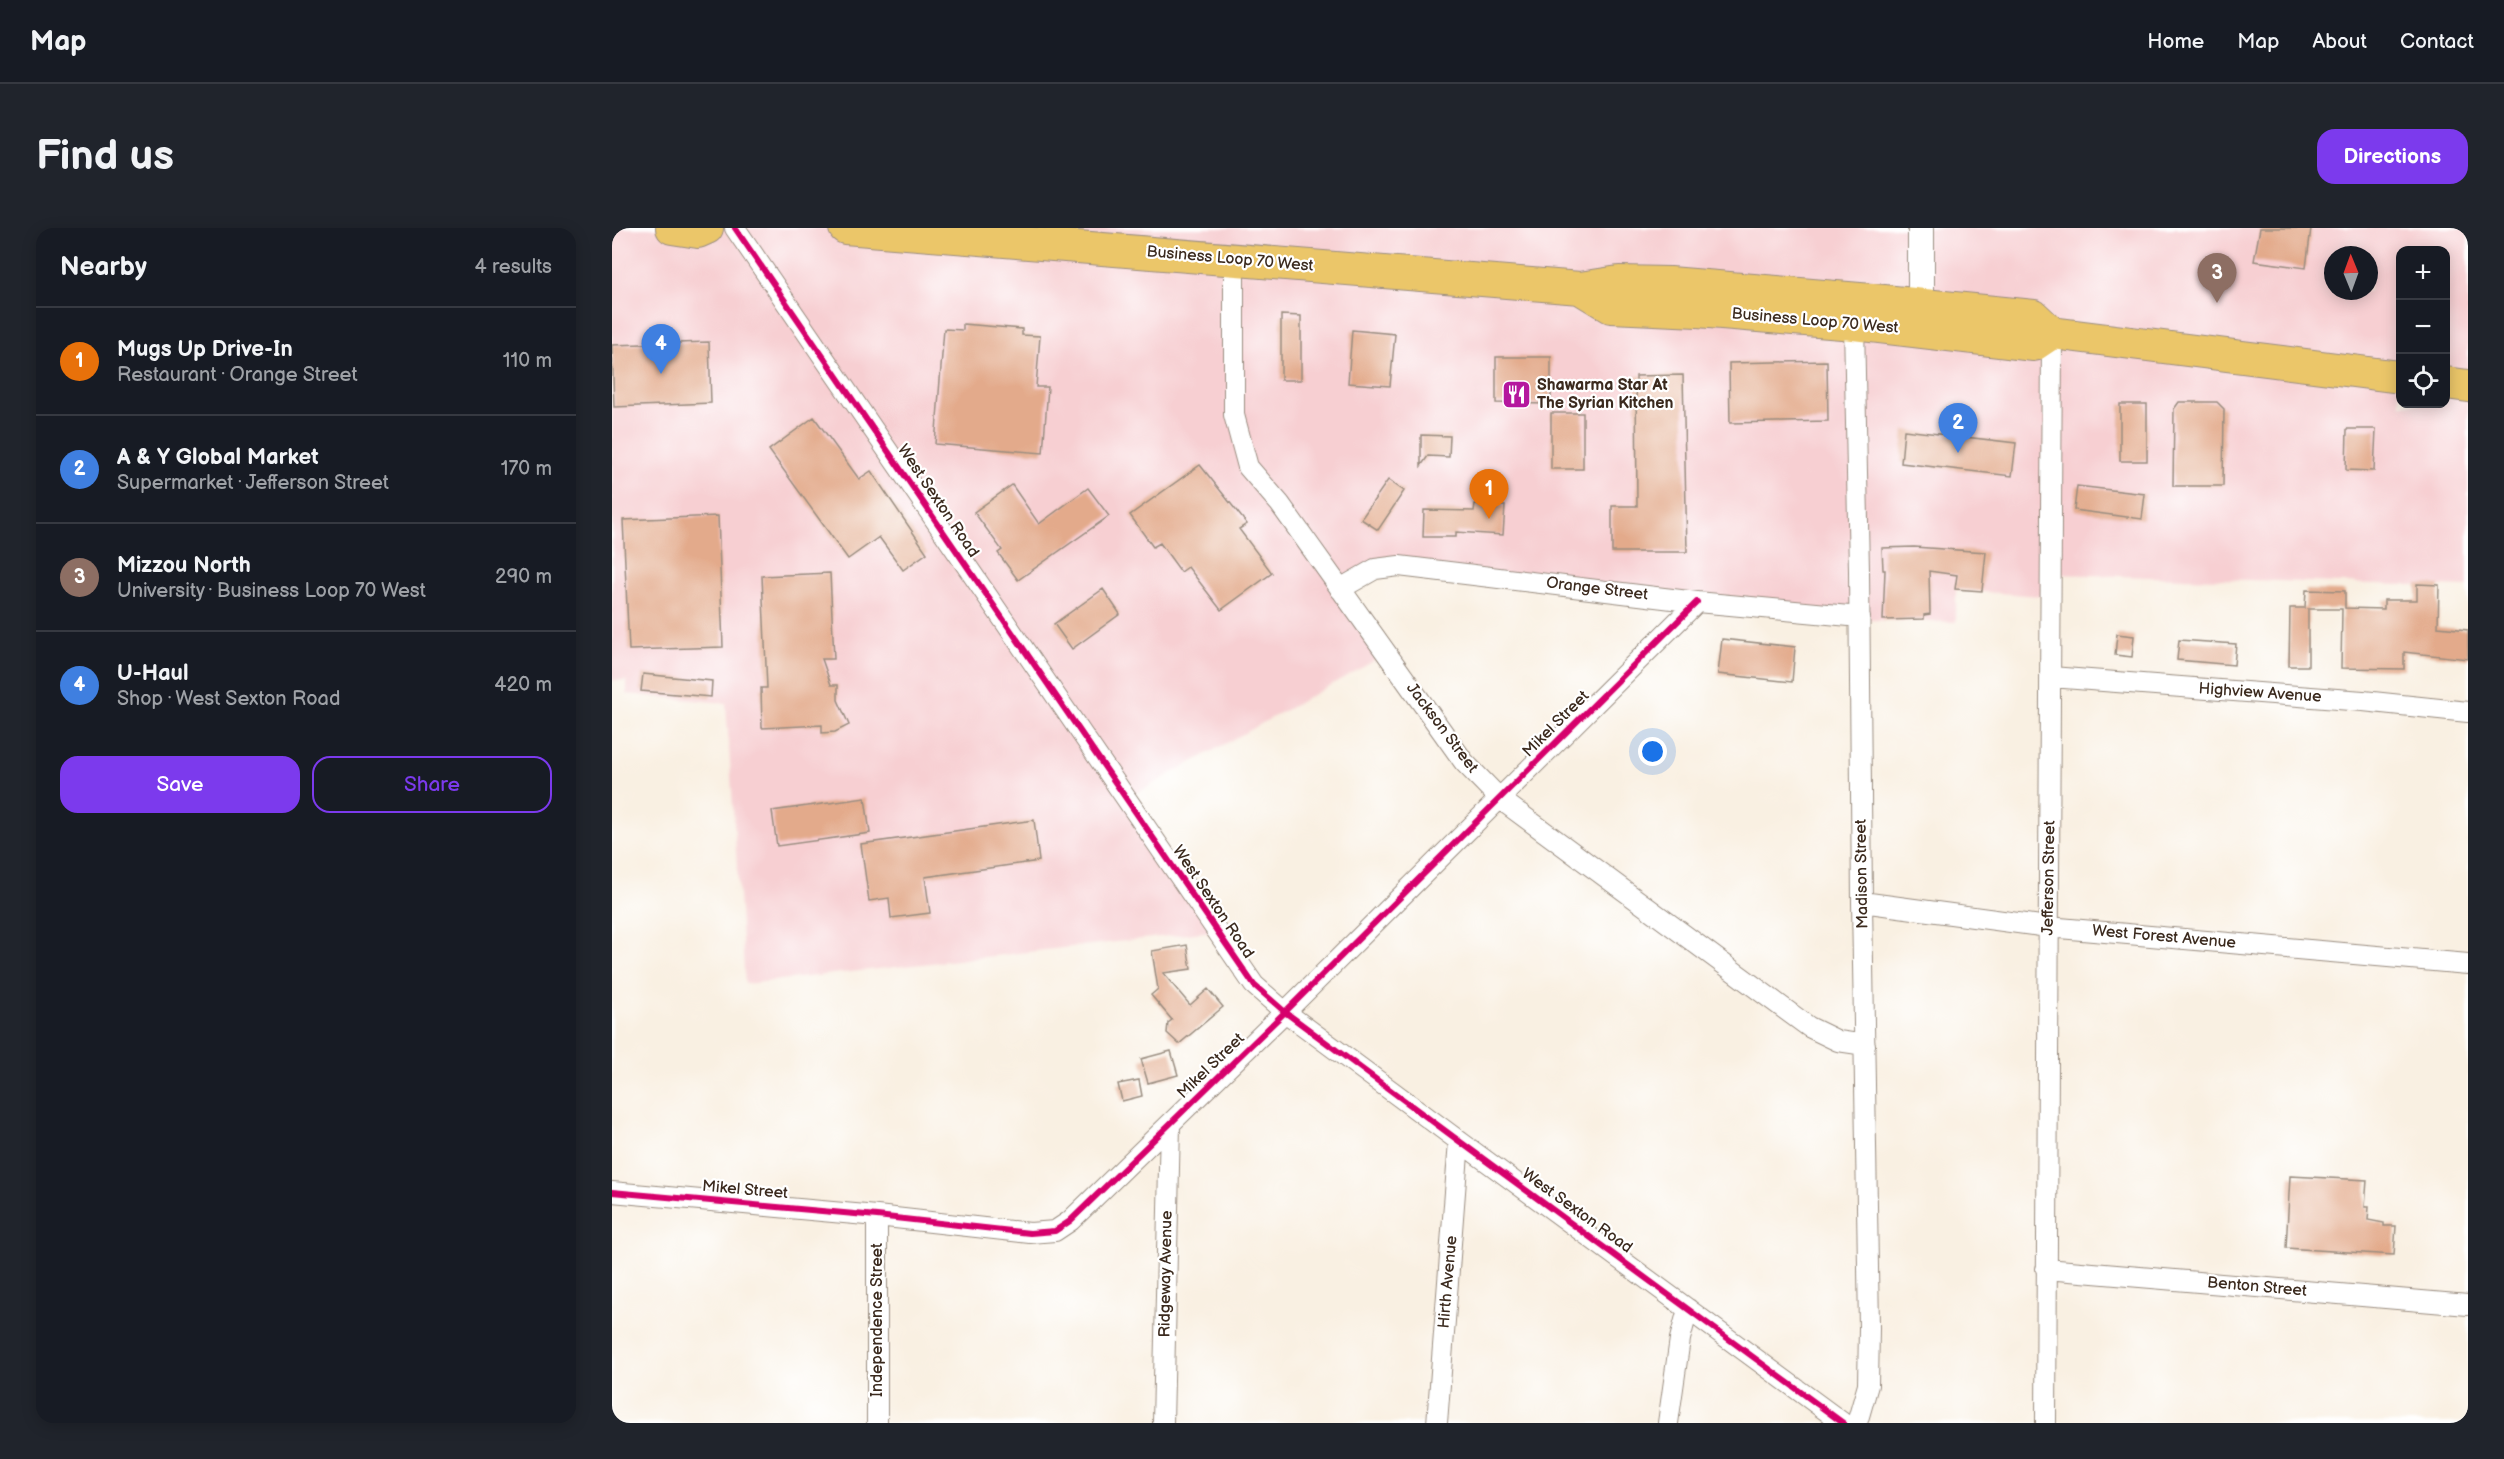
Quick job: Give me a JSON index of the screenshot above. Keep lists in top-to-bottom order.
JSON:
{
  "streets": {
    "main road": ["Business Loop 70 West"],
    "street": [
      "West Sexton Road",
      "Orange Street",
      "Highview Avenue",
      "Mikel Street",
      "Jackson Street",
      "Madison Street",
      "Jefferson Street",
      "West Forest Avenue",
      "Ridgeway Avenue",
      "Hirth Avenue",
      "Benton Street",
      "Independence Street"
    ]
  },
  "crossings": [
    ["Business Loop 70 West", "Jackson Street"],
    ["Business Loop 70 West", "Madison Street"],
    ["Business Loop 70 West", "Jefferson Street"],
    ["West Sexton Road", "Mikel Street"],
    ["West Sexton Road", "Hirth Avenue"],
    ["Orange Street", "Mikel Street"],
    ["Orange Street", "Jackson Street"],
    ["Orange Street", "Madison Street"],
    ["Highview Avenue", "Jefferson Street"],
    ["Mikel Street", "Jackson Street"],
    ["Mikel Street", "Ridgeway Avenue"],
    ["Mikel Street", "Independence Street"],
    ["Jackson Street", "Madison Street"],
    ["Madison Street", "West Forest Avenue"],
    ["Jefferson Street", "West Forest Avenue"],
    ["Jefferson Street", "Benton Street"]
  ],
  "places": {
    "restaurant": ["Shawarma Star At The Syrian Kitchen"]
  },
  "north": "top",
  "page": {
    "header": "Map",
    "nav": [
      "Home",
      "Map",
      "About",
      "Contact"
    ],
    "buttons": [
      "Directions",
      ["Save", "Share"]
    ],
    "title": "Find us",
    "heading": ["Nearby", "4 results"],
    "map_buttons": ["+", "−"],
    "pins": [
      "3",
      "4",
      "2",
      "1"
    ],
    "list": [
      {
        "mark": "1",
        "name": "Mugs Up Drive-In",
        "note": "Restaurant · Orange Street",
        "value": "110 m"
      },
      {
        "mark": "2",
        "name": "A & Y Global Market",
        "note": "Supermarket · Jefferson Street",
        "value": "170 m"
      },
      {
        "mark": "3",
        "name": "Mizzou North",
        "note": "University · Business Loop 70 West",
        "value": "290 m"
      },
      {
        "mark": "4",
        "name": "U-Haul",
        "note": "Shop · West Sexton Road",
        "value": "420 m"
      }
    ]
  }
}
